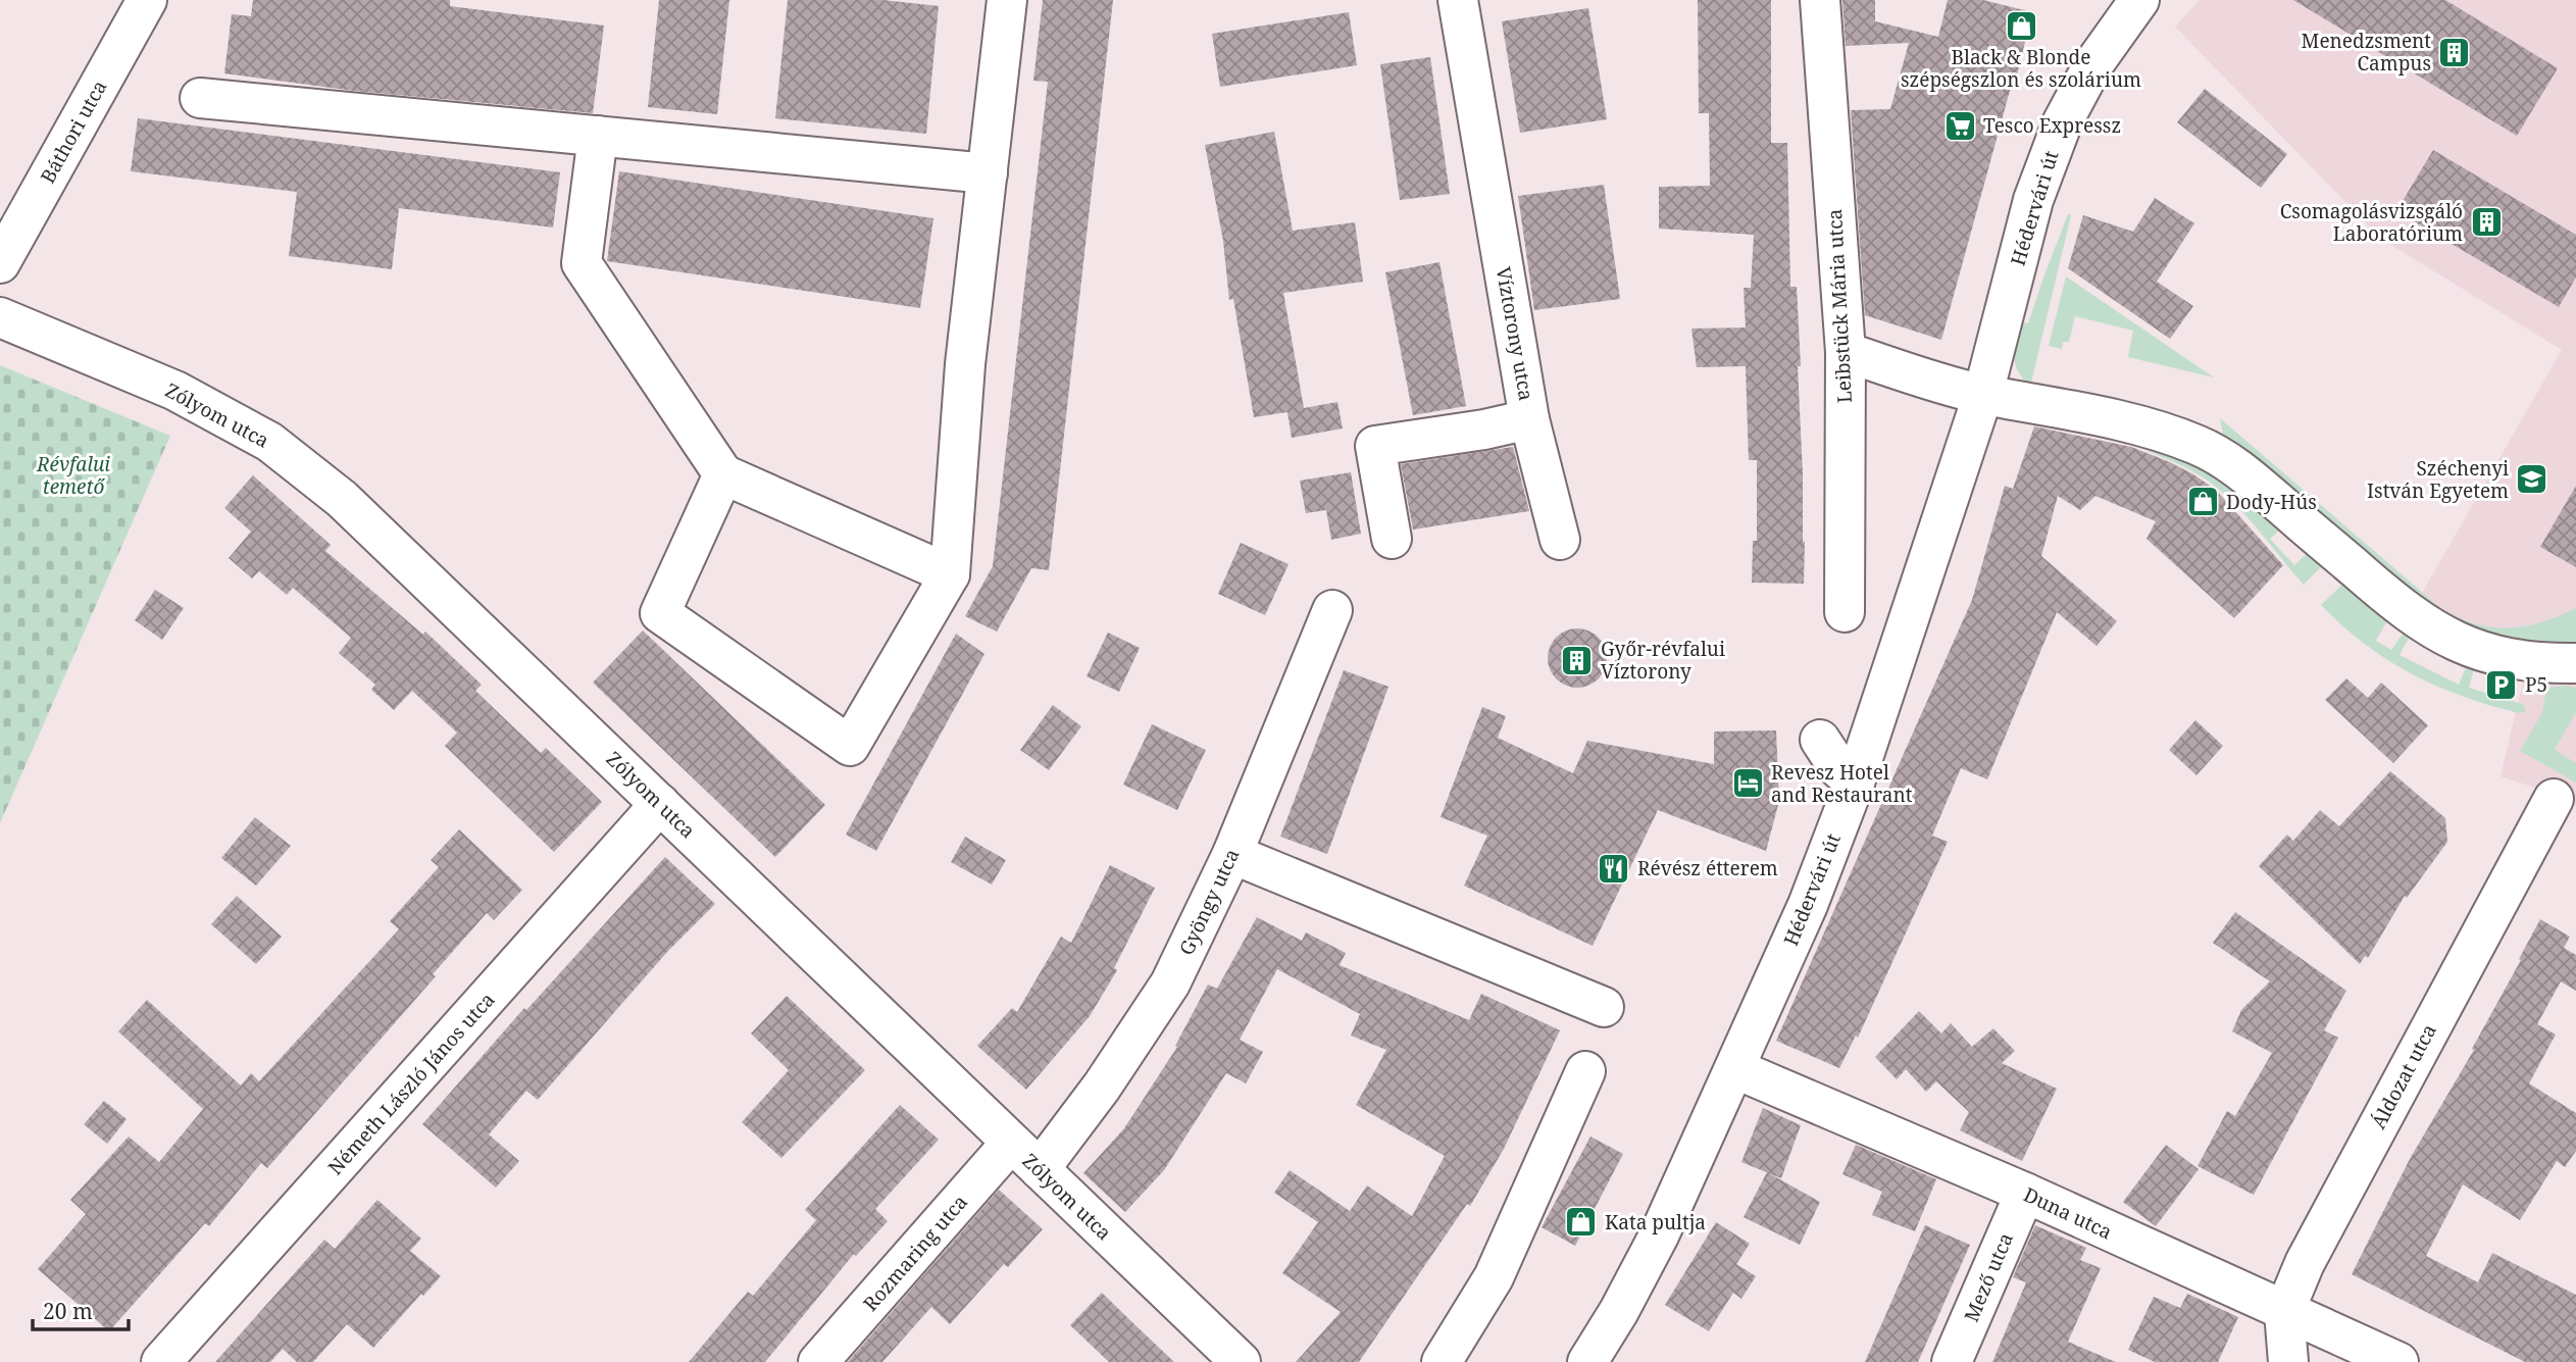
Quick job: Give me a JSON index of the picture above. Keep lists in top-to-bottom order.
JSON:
{
  "streets": {
    "street": [
      "Báthori utca",
      "Hédervári út",
      "Leibstück Mária utca",
      "Víztorony utca",
      "Zólyom utca",
      "Gyöngy utca",
      "Áldozat utca",
      "Németh László János utca",
      "Duna utca",
      "Rozmaring utca",
      "Mező utca"
    ]
  },
  "crossings": [
    ["Hédervári út", "Duna utca"],
    ["Zólyom utca", "Gyöngy utca"],
    ["Zólyom utca", "Németh László János utca"],
    ["Zólyom utca", "Rozmaring utca"],
    ["Áldozat utca", "Duna utca"],
    ["Duna utca", "Mező utca"]
  ],
  "parks": ["Révfalui temető"],
  "places": {
    "shop": ["Black & Blonde szépségszlon és szolárium", "Dody-Hús", "Kata pultja"],
    "building": ["Menedzsment Campus", "Csomagolásvizsgáló Laboratórium", "Győr-révfalui Víztorony"],
    "supermarket": ["Tesco Expressz"],
    "school or university": ["Széchenyi István Egyetem"],
    "parking": ["P5"],
    "hotel": ["Revesz Hotel and Restaurant"],
    "restaurant": ["Révész étterem"]
  },
  "scale_bar": "20 m"
}
